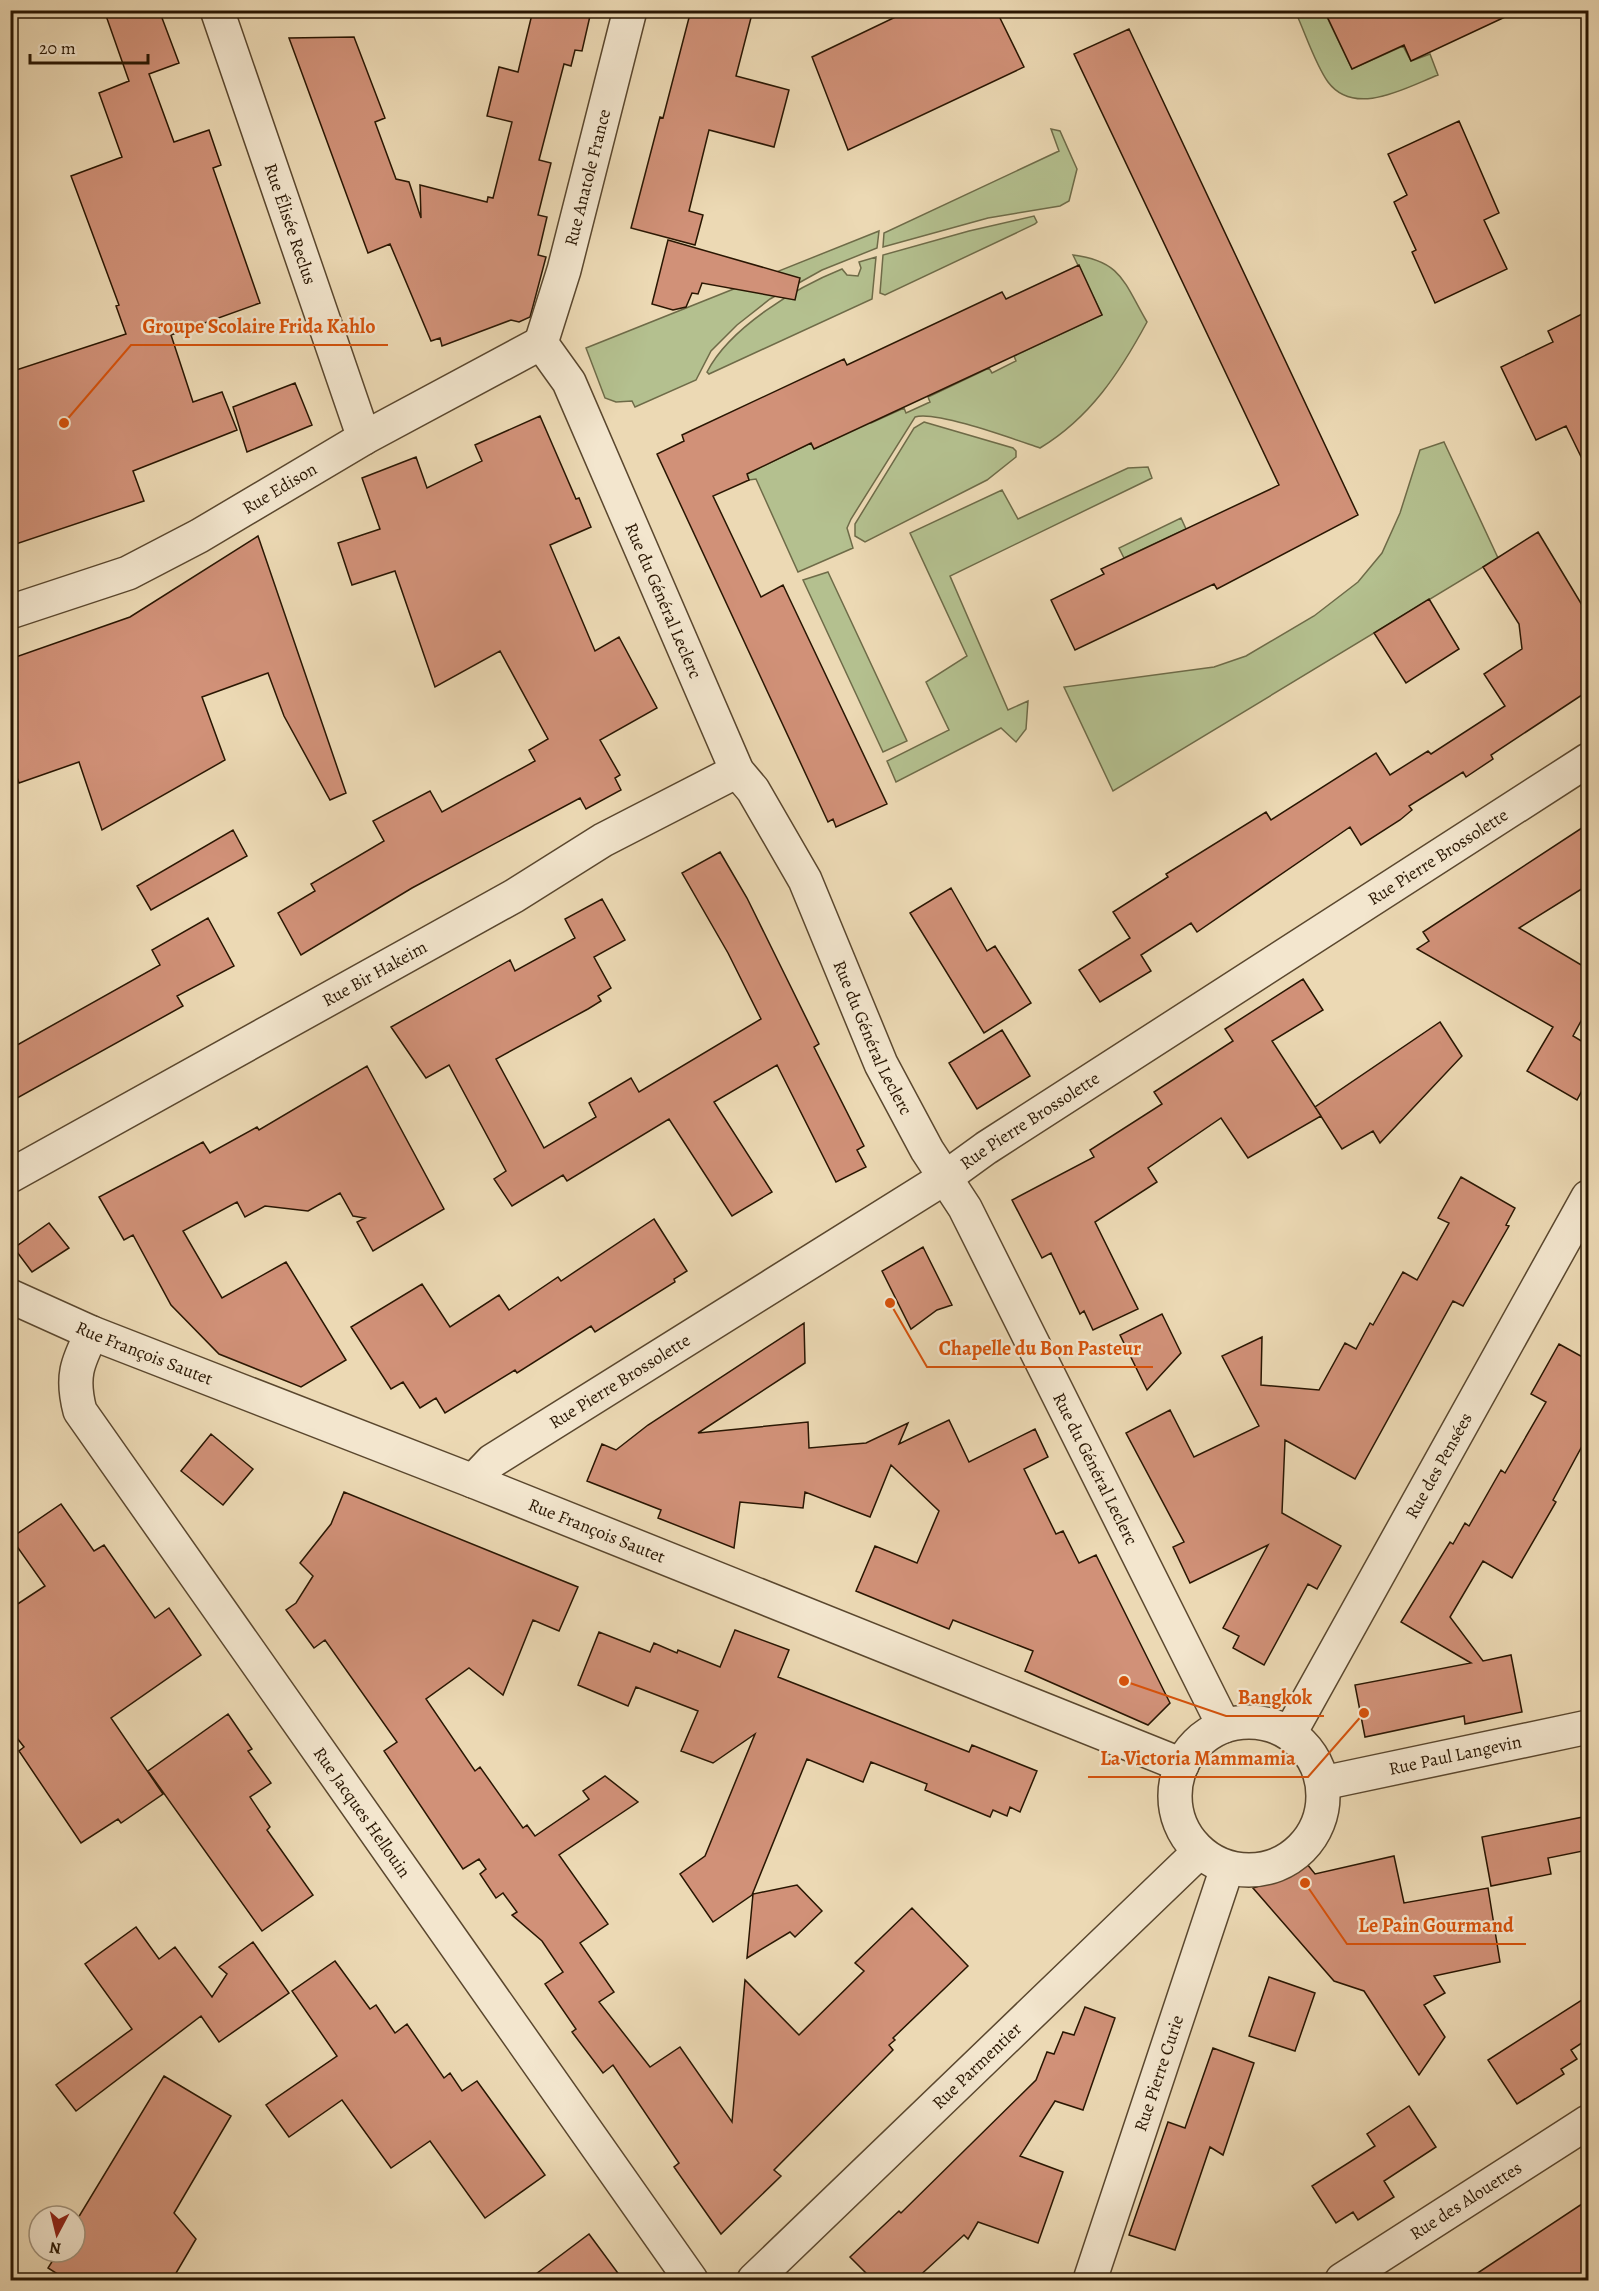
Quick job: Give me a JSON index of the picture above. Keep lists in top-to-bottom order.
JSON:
{
  "streets": {
    "street": [
      "Rue Anatole France",
      "Rue Élisée Reclus",
      "Rue Edison",
      "Rue du Général Leclerc",
      "Rue Pierre Brossolette",
      "Rue Bir Hakeim",
      "Rue François Sautet",
      "Rue des Pensées",
      "Rue Paul Langevin",
      "Rue Jacques Hellouin",
      "Rue Parmentier",
      "Rue Pierre Curie",
      "Rue des Alouettes"
    ]
  },
  "crossings": [
    ["Rue Anatole France", "Rue Edison"],
    ["Rue Anatole France", "Rue du Général Leclerc"],
    ["Rue Élisée Reclus", "Rue Edison"],
    ["Rue Edison", "Rue du Général Leclerc"],
    ["Rue du Général Leclerc", "Rue Pierre Brossolette"],
    ["Rue du Général Leclerc", "Rue Bir Hakeim"],
    ["Rue du Général Leclerc", "Rue François Sautet"],
    ["Rue du Général Leclerc", "Rue des Pensées"],
    ["Rue du Général Leclerc", "Rue Paul Langevin"],
    ["Rue du Général Leclerc", "Rue Parmentier"],
    ["Rue du Général Leclerc", "Rue Pierre Curie"],
    ["Rue Pierre Brossolette", "Rue François Sautet"],
    ["Rue François Sautet", "Rue des Pensées"],
    ["Rue François Sautet", "Rue Paul Langevin"],
    ["Rue François Sautet", "Rue Jacques Hellouin"],
    ["Rue François Sautet", "Rue Parmentier"],
    ["Rue François Sautet", "Rue Pierre Curie"],
    ["Rue des Pensées", "Rue Paul Langevin"],
    ["Rue des Pensées", "Rue Parmentier"],
    ["Rue des Pensées", "Rue Pierre Curie"],
    ["Rue Paul Langevin", "Rue Parmentier"],
    ["Rue Paul Langevin", "Rue Pierre Curie"],
    ["Rue Parmentier", "Rue Pierre Curie"]
  ],
  "places": [
    "Groupe Scolaire Frida Kahlo",
    "Chapelle du Bon Pasteur",
    "Bangkok",
    "La Victoria Mammamia",
    "Le Pain Gourmand"
  ],
  "scale_bar": "20 m",
  "north": "bottom"
}
